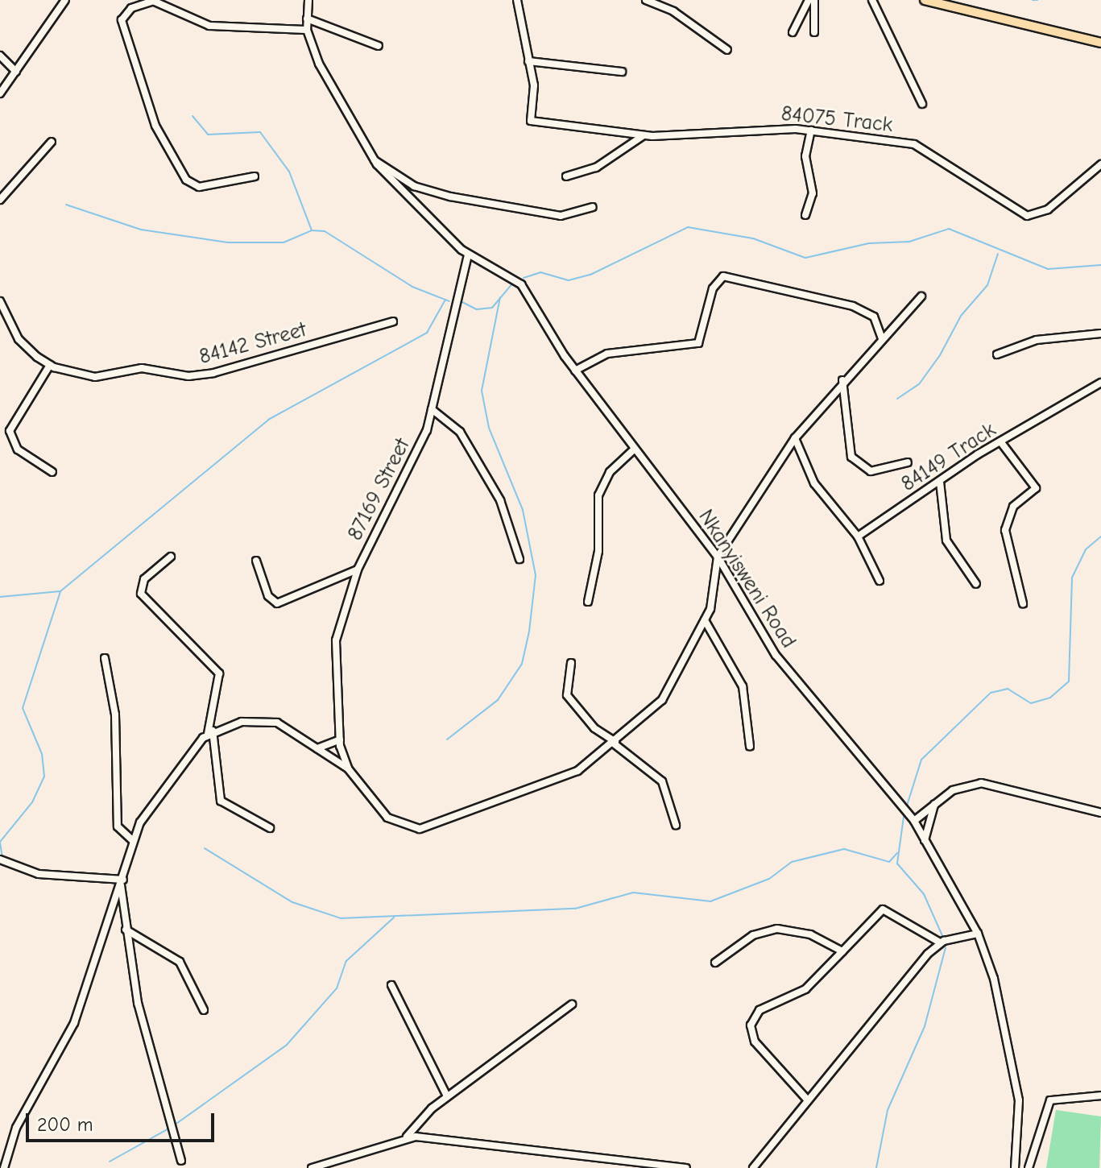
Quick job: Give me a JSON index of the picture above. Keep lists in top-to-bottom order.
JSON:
{
  "streets": {
    "street": [
      "84075 Track",
      "84142 Street",
      "84149 Track",
      "87169 Street",
      "Nkanyisweni Road"
    ]
  },
  "crossings": [
    ["87169 Street", "Nkanyisweni Road"]
  ],
  "scale_bar": "200 m"
}
